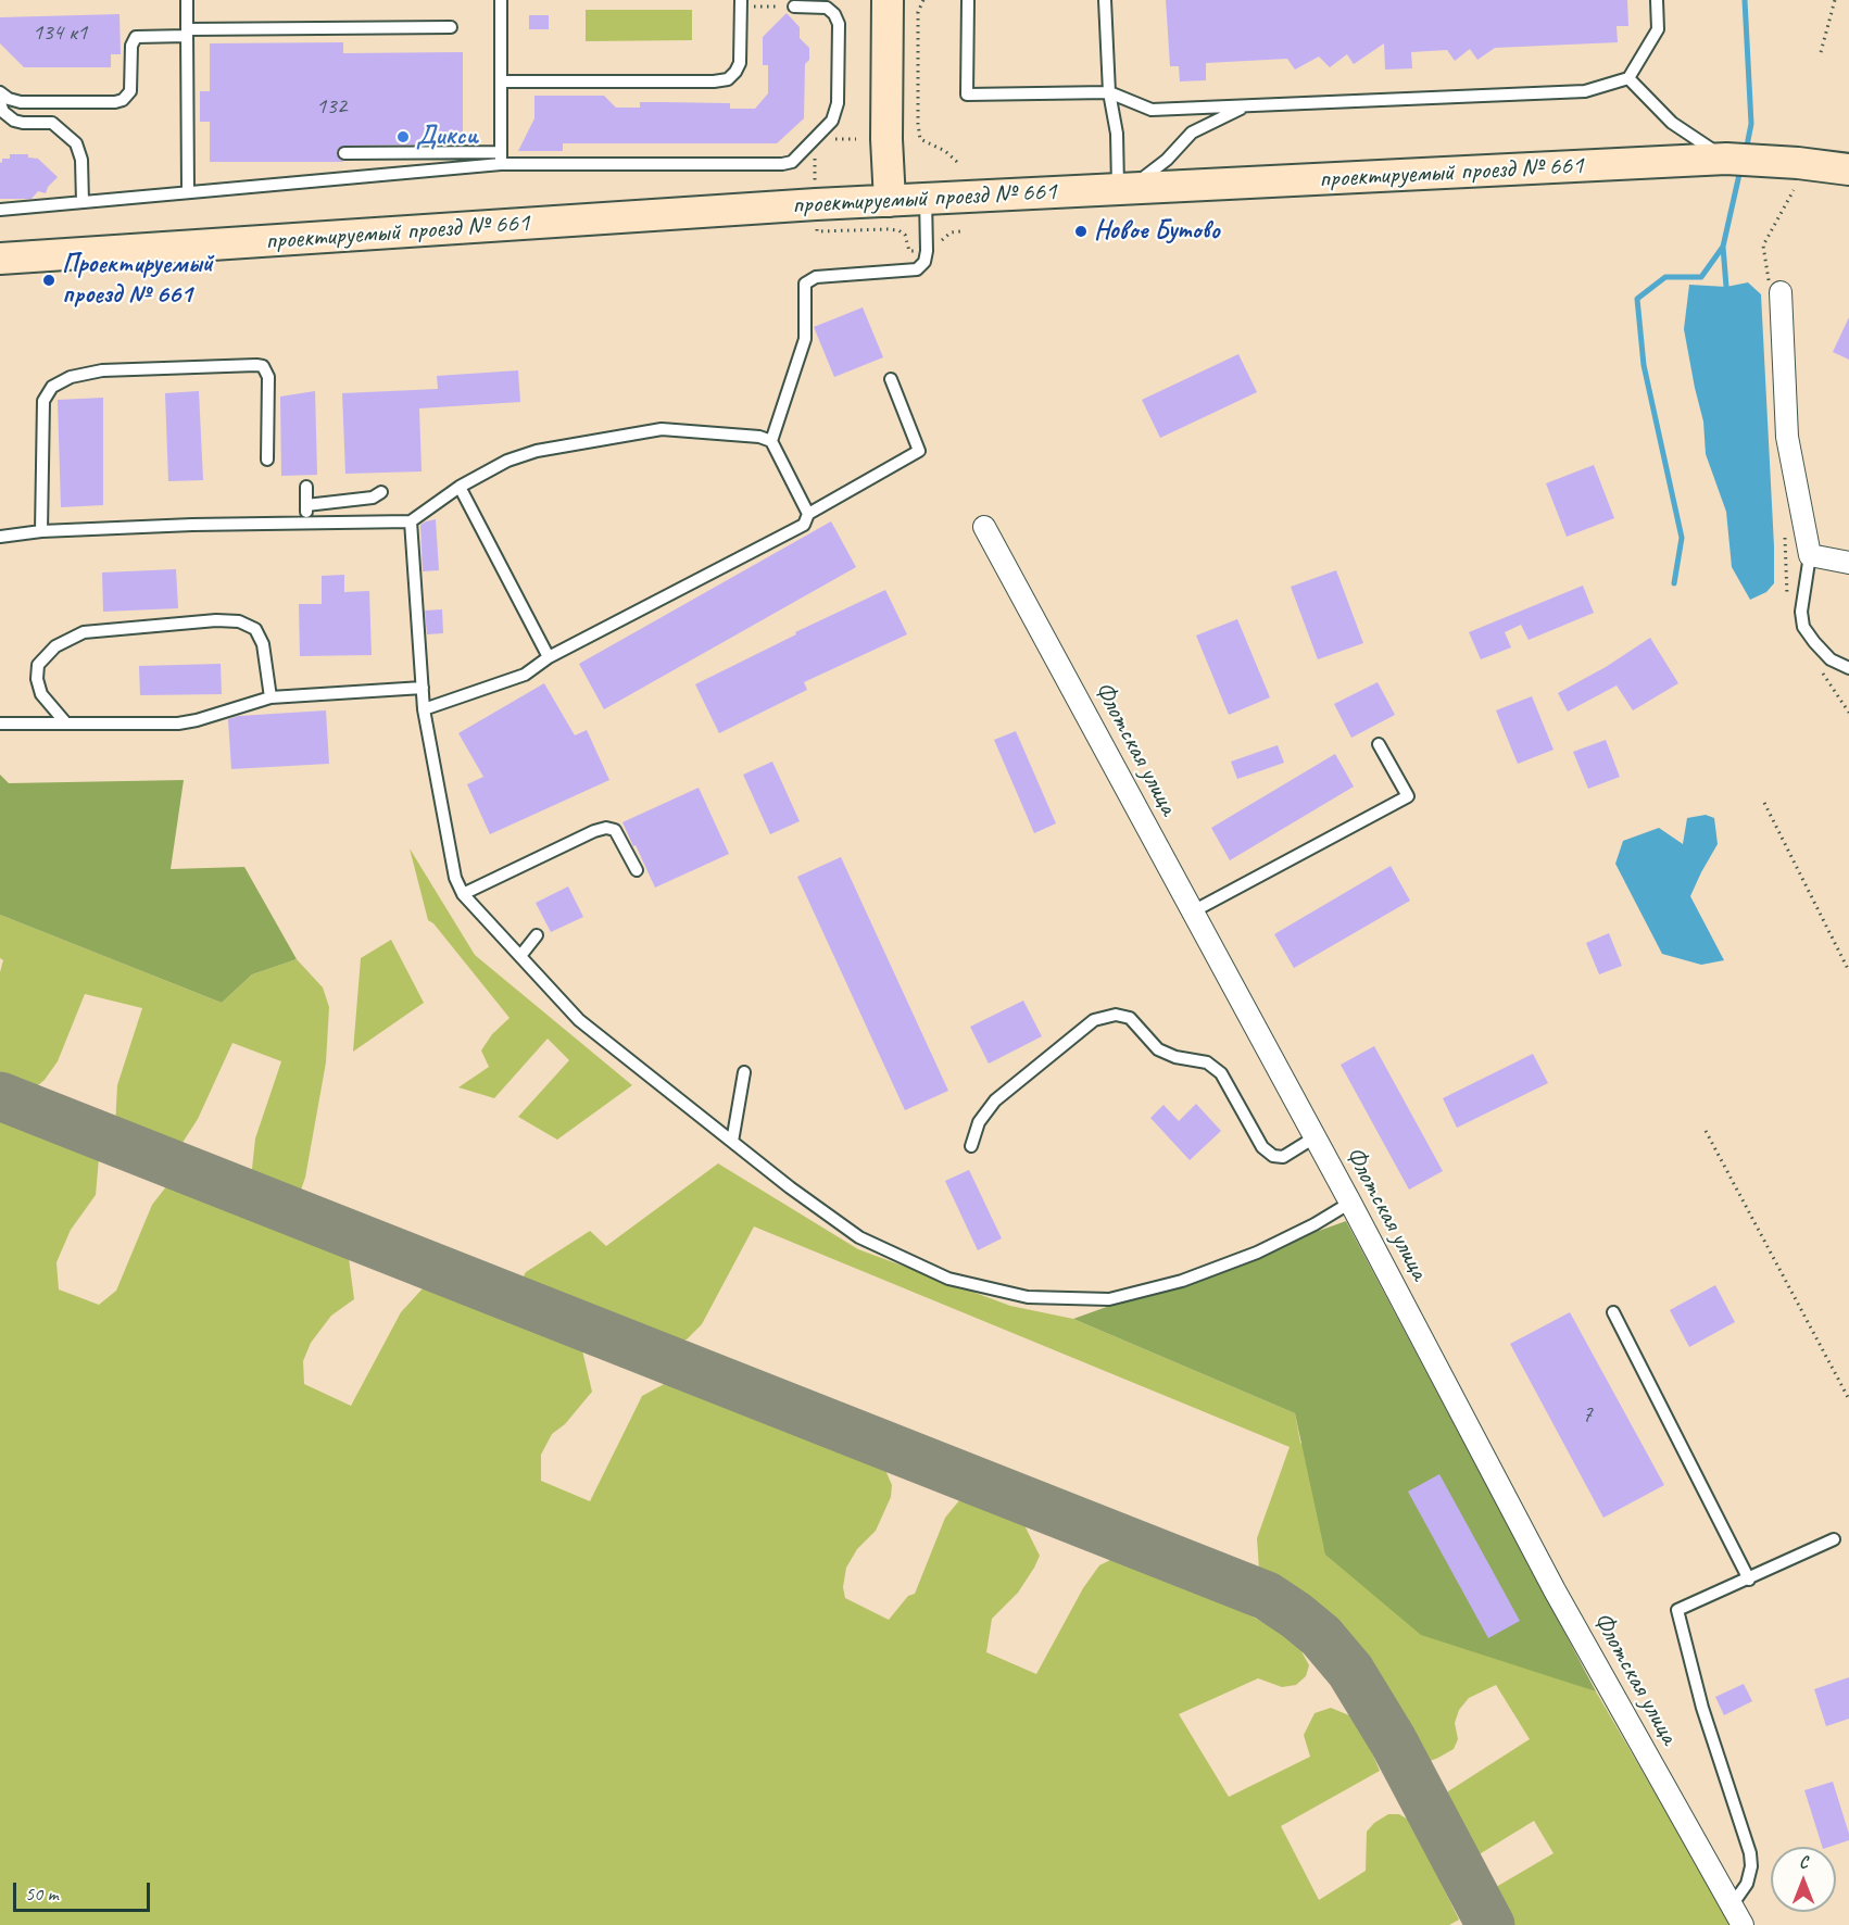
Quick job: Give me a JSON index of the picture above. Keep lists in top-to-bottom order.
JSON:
{
  "streets": {
    "main road": ["проектируемый проезд № 661"],
    "street": ["Флотская улица"]
  },
  "places": ["Дикси", "Новое Бутово", "Проектируемый проезд № 661"],
  "house_numbers": ["134 к1", "132", "7"],
  "scale_bar": "50 m",
  "north": "top"
}
